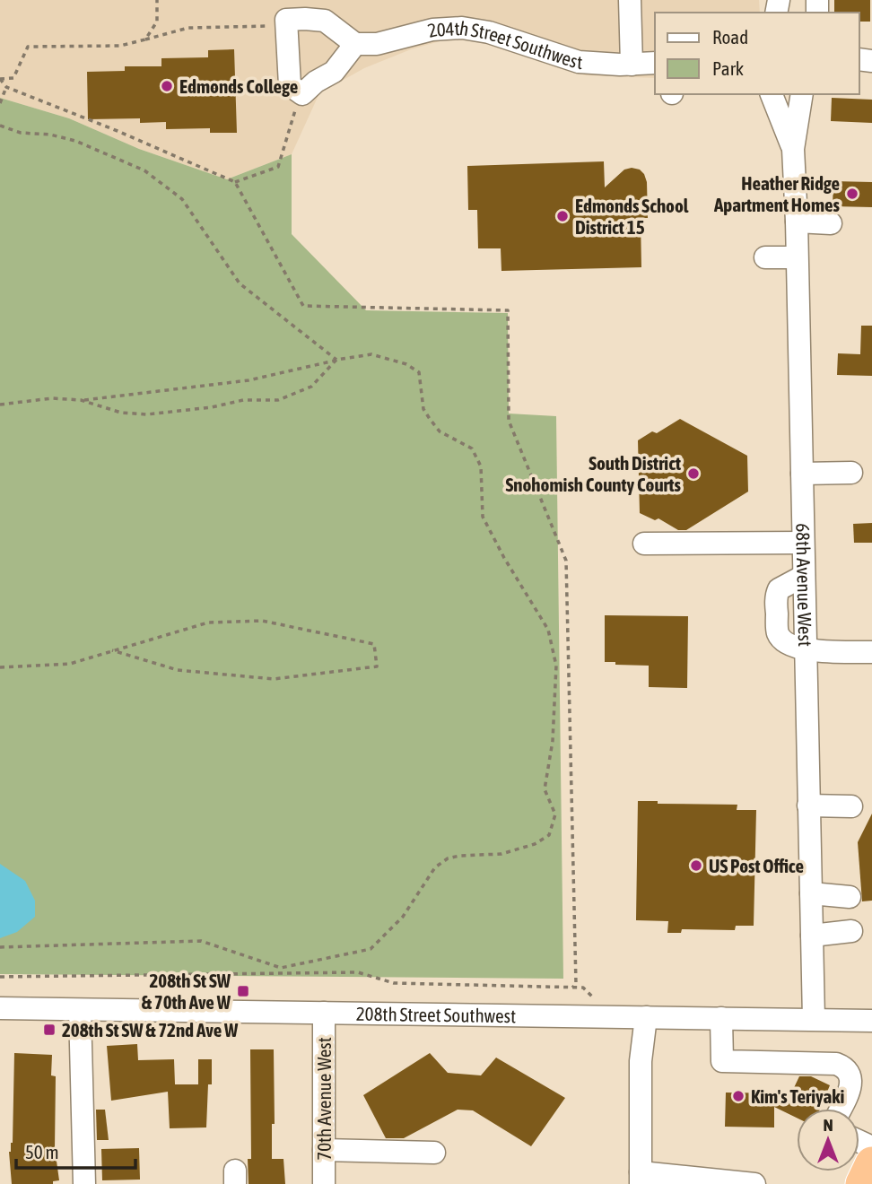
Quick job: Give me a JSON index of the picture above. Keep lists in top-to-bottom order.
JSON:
{
  "streets": {
    "street": [
      "204th Street Southwest",
      "68th Avenue West",
      "208th Street Southwest",
      "70th Avenue West"
    ]
  },
  "crossings": [
    ["68th Avenue West", "208th Street Southwest"],
    ["208th Street Southwest", "70th Avenue West"]
  ],
  "places": {
    "other": [
      "Edmonds College",
      "Heather Ridge Apartment Homes",
      "Edmonds School District 15",
      "South District Snohomish County Courts",
      "US Post Office",
      "Kim's Teriyaki"
    ],
    "transit": ["208th St SW & 70th Ave W", "208th St SW & 72nd Ave W"]
  },
  "legend": ["Road", "Park"],
  "scale_bar": "50 m",
  "north": "top"
}
